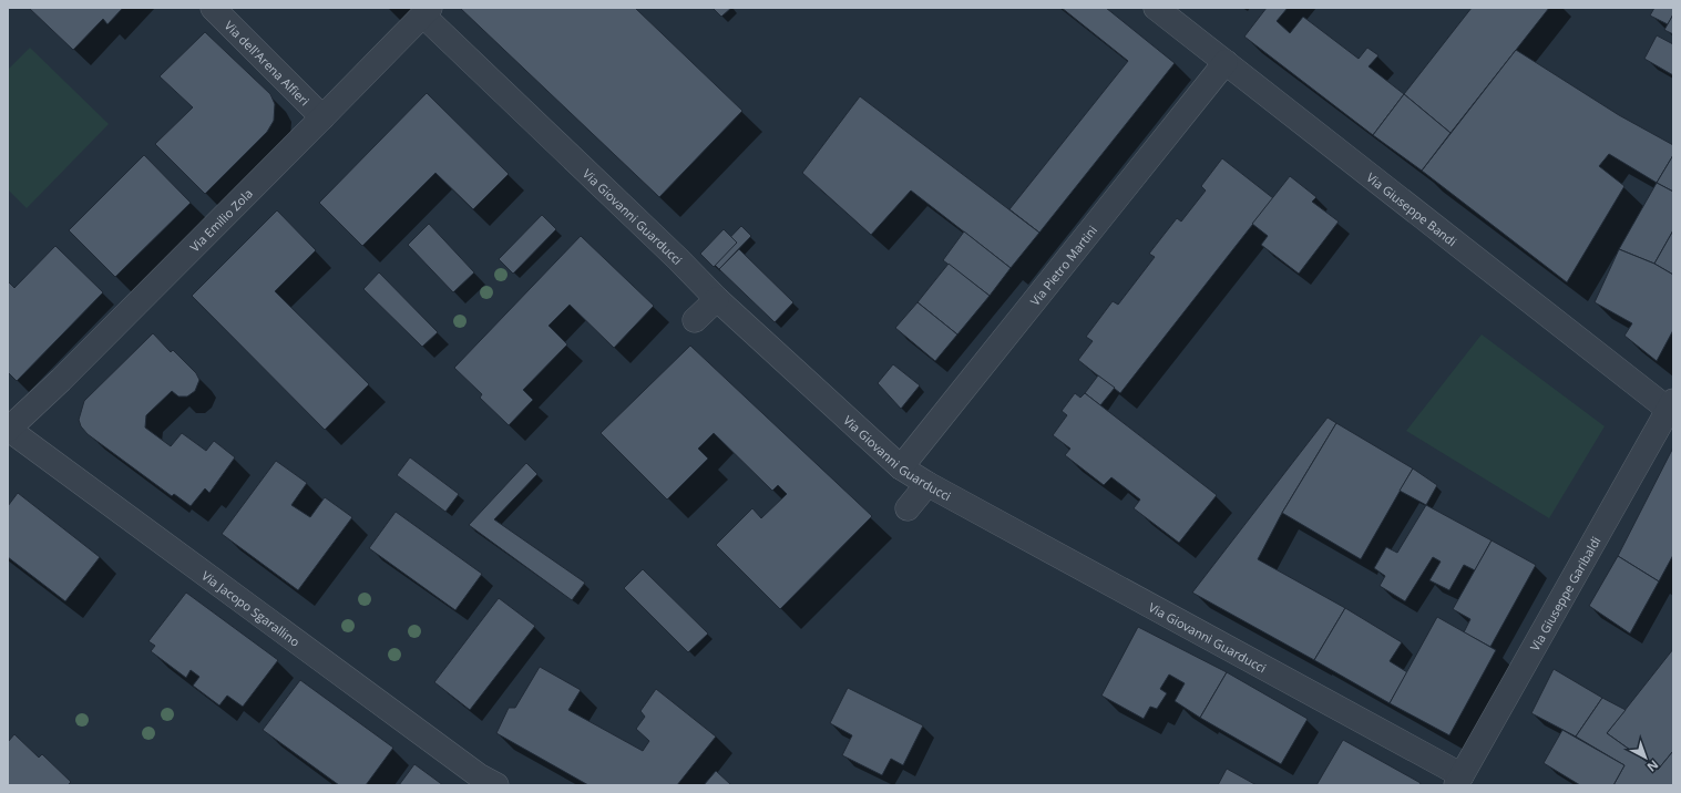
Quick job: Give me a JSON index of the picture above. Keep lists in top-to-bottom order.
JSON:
{
  "streets": {
    "street": [
      "Via dell'Arena Alfieri",
      "Via Giuseppe Bandi",
      "Via Giovanni Guarducci",
      "Via Emilio Zola",
      "Via Pietro Martini",
      "Via Giuseppe Garibaldi",
      "Via Jacopo Sgarallino"
    ]
  },
  "crossings": [
    ["Via dell'Arena Alfieri", "Via Emilio Zola"],
    ["Via Giuseppe Bandi", "Via Pietro Martini"],
    ["Via Giuseppe Bandi", "Via Giuseppe Garibaldi"],
    ["Via Giovanni Guarducci", "Via Emilio Zola"],
    ["Via Giovanni Guarducci", "Via Pietro Martini"],
    ["Via Giovanni Guarducci", "Via Giuseppe Garibaldi"],
    ["Via Emilio Zola", "Via Jacopo Sgarallino"]
  ],
  "north": "bottom right"
}
